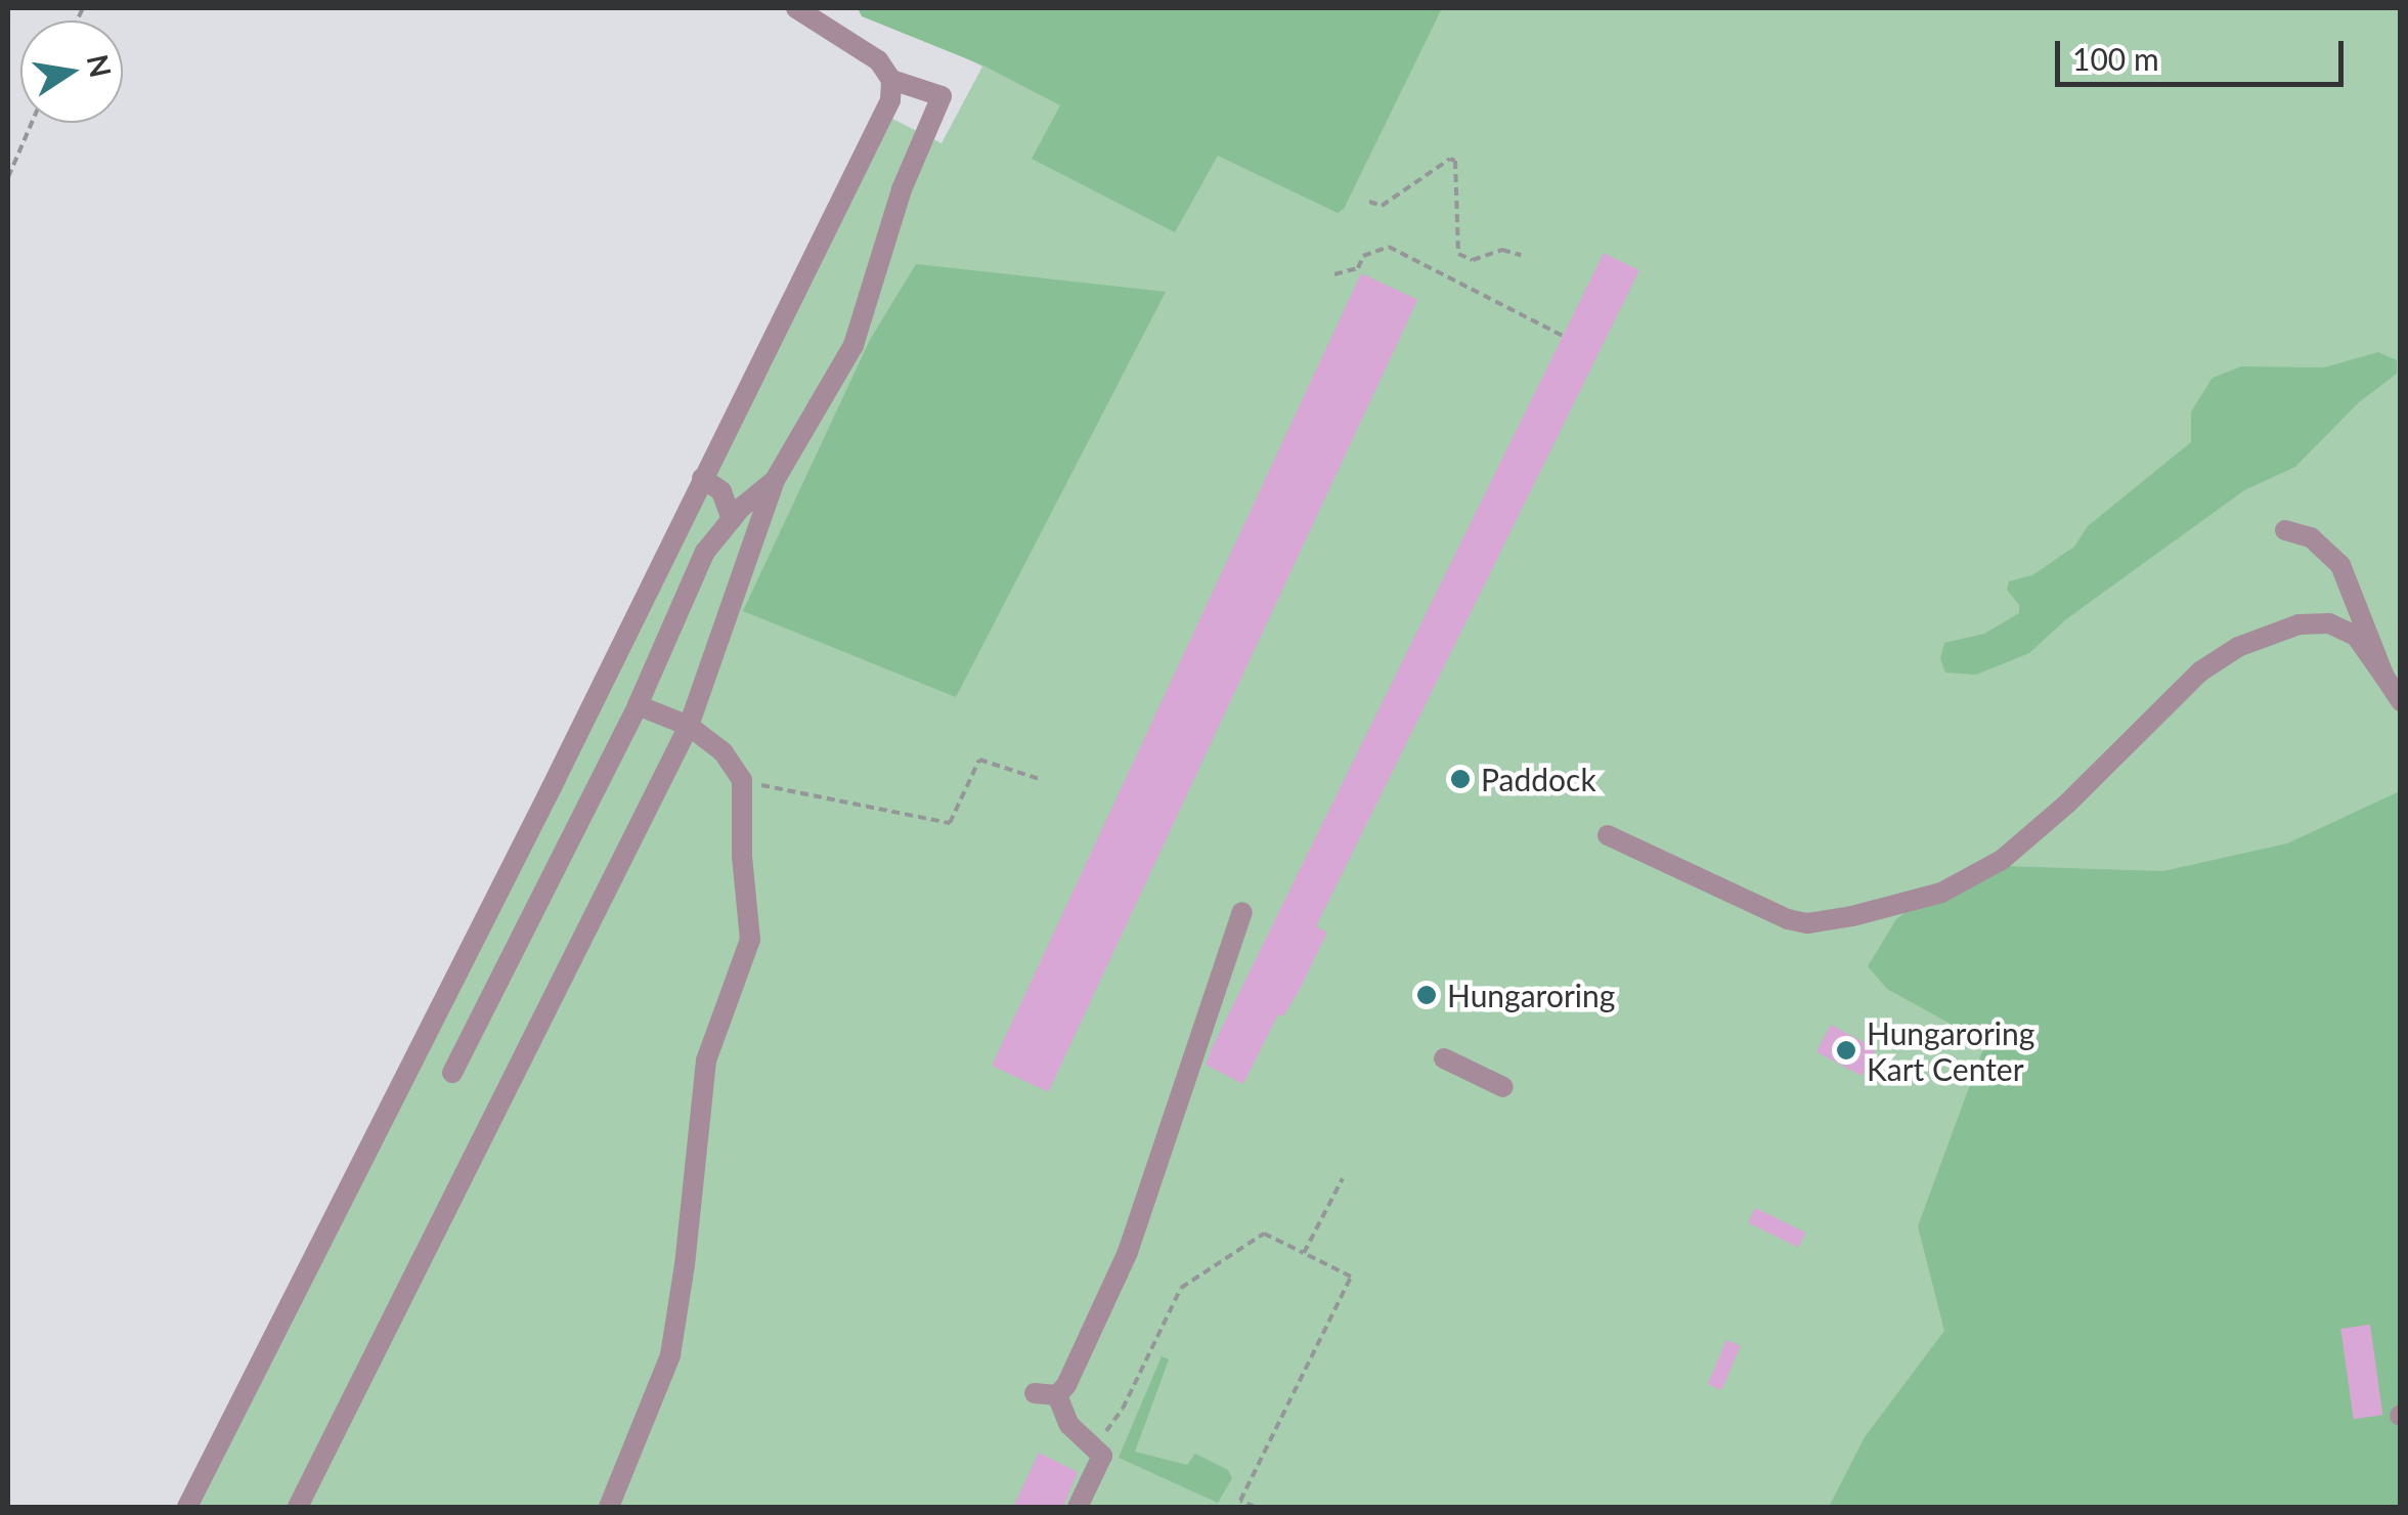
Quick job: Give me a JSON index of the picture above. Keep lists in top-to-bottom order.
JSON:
{
  "places": ["Paddock", "Hungaroring", "Hungaroring Kart Center"],
  "scale_bar": "100 m",
  "north": "right"
}
